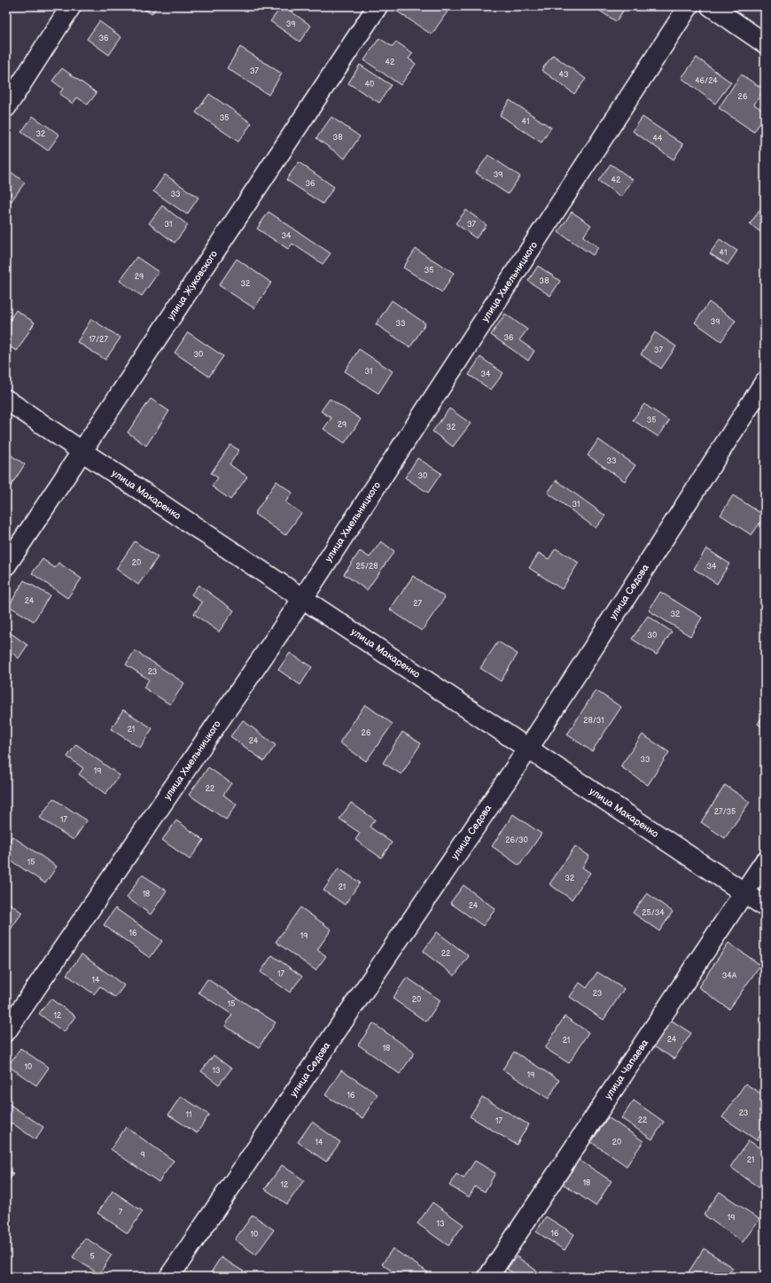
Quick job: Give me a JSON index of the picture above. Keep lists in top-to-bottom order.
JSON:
{
  "streets": {
    "street": [
      "улица Хмельницкого",
      "улица Жуковского",
      "улица Макаренко",
      "улица Седова",
      "улица Чапаева"
    ]
  },
  "crossings": [
    ["улица Хмельницкого", "улица Макаренко"],
    ["улица Жуковского", "улица Макаренко"],
    ["улица Макаренко", "улица Седова"],
    ["улица Макаренко", "улица Чапаева"]
  ],
  "house_numbers": [
    "39",
    "36",
    "42",
    "37",
    "43",
    "46/24",
    "40",
    "26",
    "35",
    "41",
    "32",
    "38",
    "44",
    "39",
    "42",
    "36",
    "33",
    "31",
    "37",
    "34",
    "41",
    "35",
    "29",
    "38",
    "32",
    "39",
    "33",
    "36",
    "17/27",
    "37",
    "30",
    "31",
    "34",
    "35",
    "29",
    "32",
    "33",
    "30",
    "31",
    "20",
    "25/28",
    "34",
    "24",
    "27",
    "32",
    "30",
    "23",
    "28/31",
    "21",
    "26",
    "24",
    "33",
    "19",
    "22",
    "27/35",
    "17",
    "26/30",
    "15",
    "32",
    "21",
    "18",
    "24",
    "25/34",
    "16",
    "19",
    "22",
    "17",
    "34А",
    "14",
    "23",
    "20",
    "15",
    "12",
    "24",
    "21",
    "18",
    "10",
    "13",
    "19",
    "16",
    "23",
    "11",
    "22",
    "17",
    "14",
    "20",
    "9",
    "21",
    "18",
    "12",
    "7",
    "19",
    "13",
    "16",
    "10",
    "5"
  ]
}
